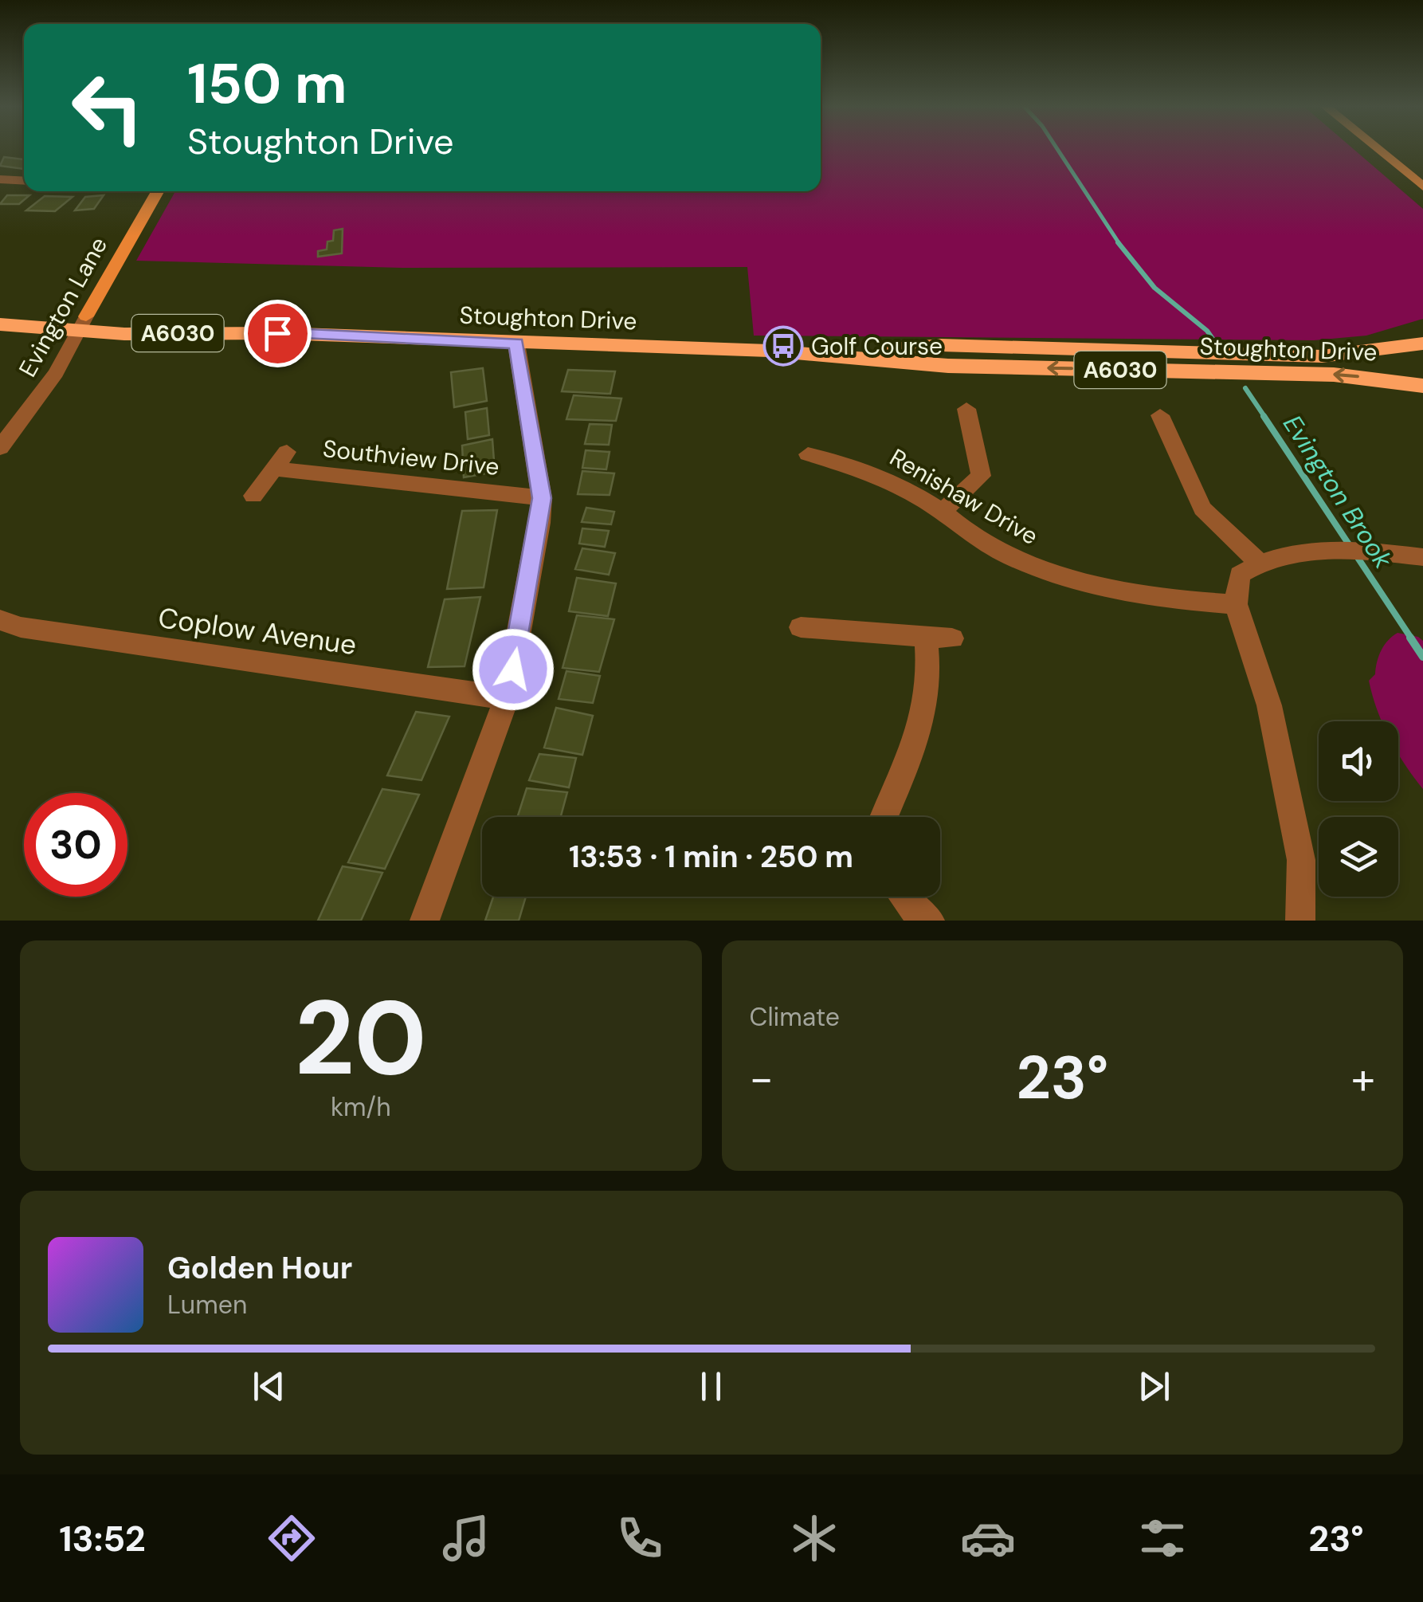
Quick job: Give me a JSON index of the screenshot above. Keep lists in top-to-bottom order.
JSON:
{
  "streets": {
    "highway": ["Stoughton Drive", "A6030"],
    "main road": ["Evington Lane"],
    "street": ["Southview Drive", "Renishaw Drive", "Coplow Avenue"]
  },
  "crossings": [
    ["Evington Lane", "Stoughton Drive"],
    ["Evington Lane", "A6030"],
    ["Stoughton Drive", "A6030"]
  ],
  "water": ["Evington Brook"],
  "places": {
    "bus stop": ["Golf Course"]
  },
  "page": {
    "turn": ["150 m", "Stoughton Drive"],
    "limit": "30",
    "trip": "13:53 · 1 min · 250 m",
    "tile": [
      ["20", "km/h"],
      "Climate"
    ],
    "heat": ["−", "23°", "+"],
    "song": ["Golden Hour", "Lumen"],
    "tabs": ["13:52", "23°"]
  }
}
